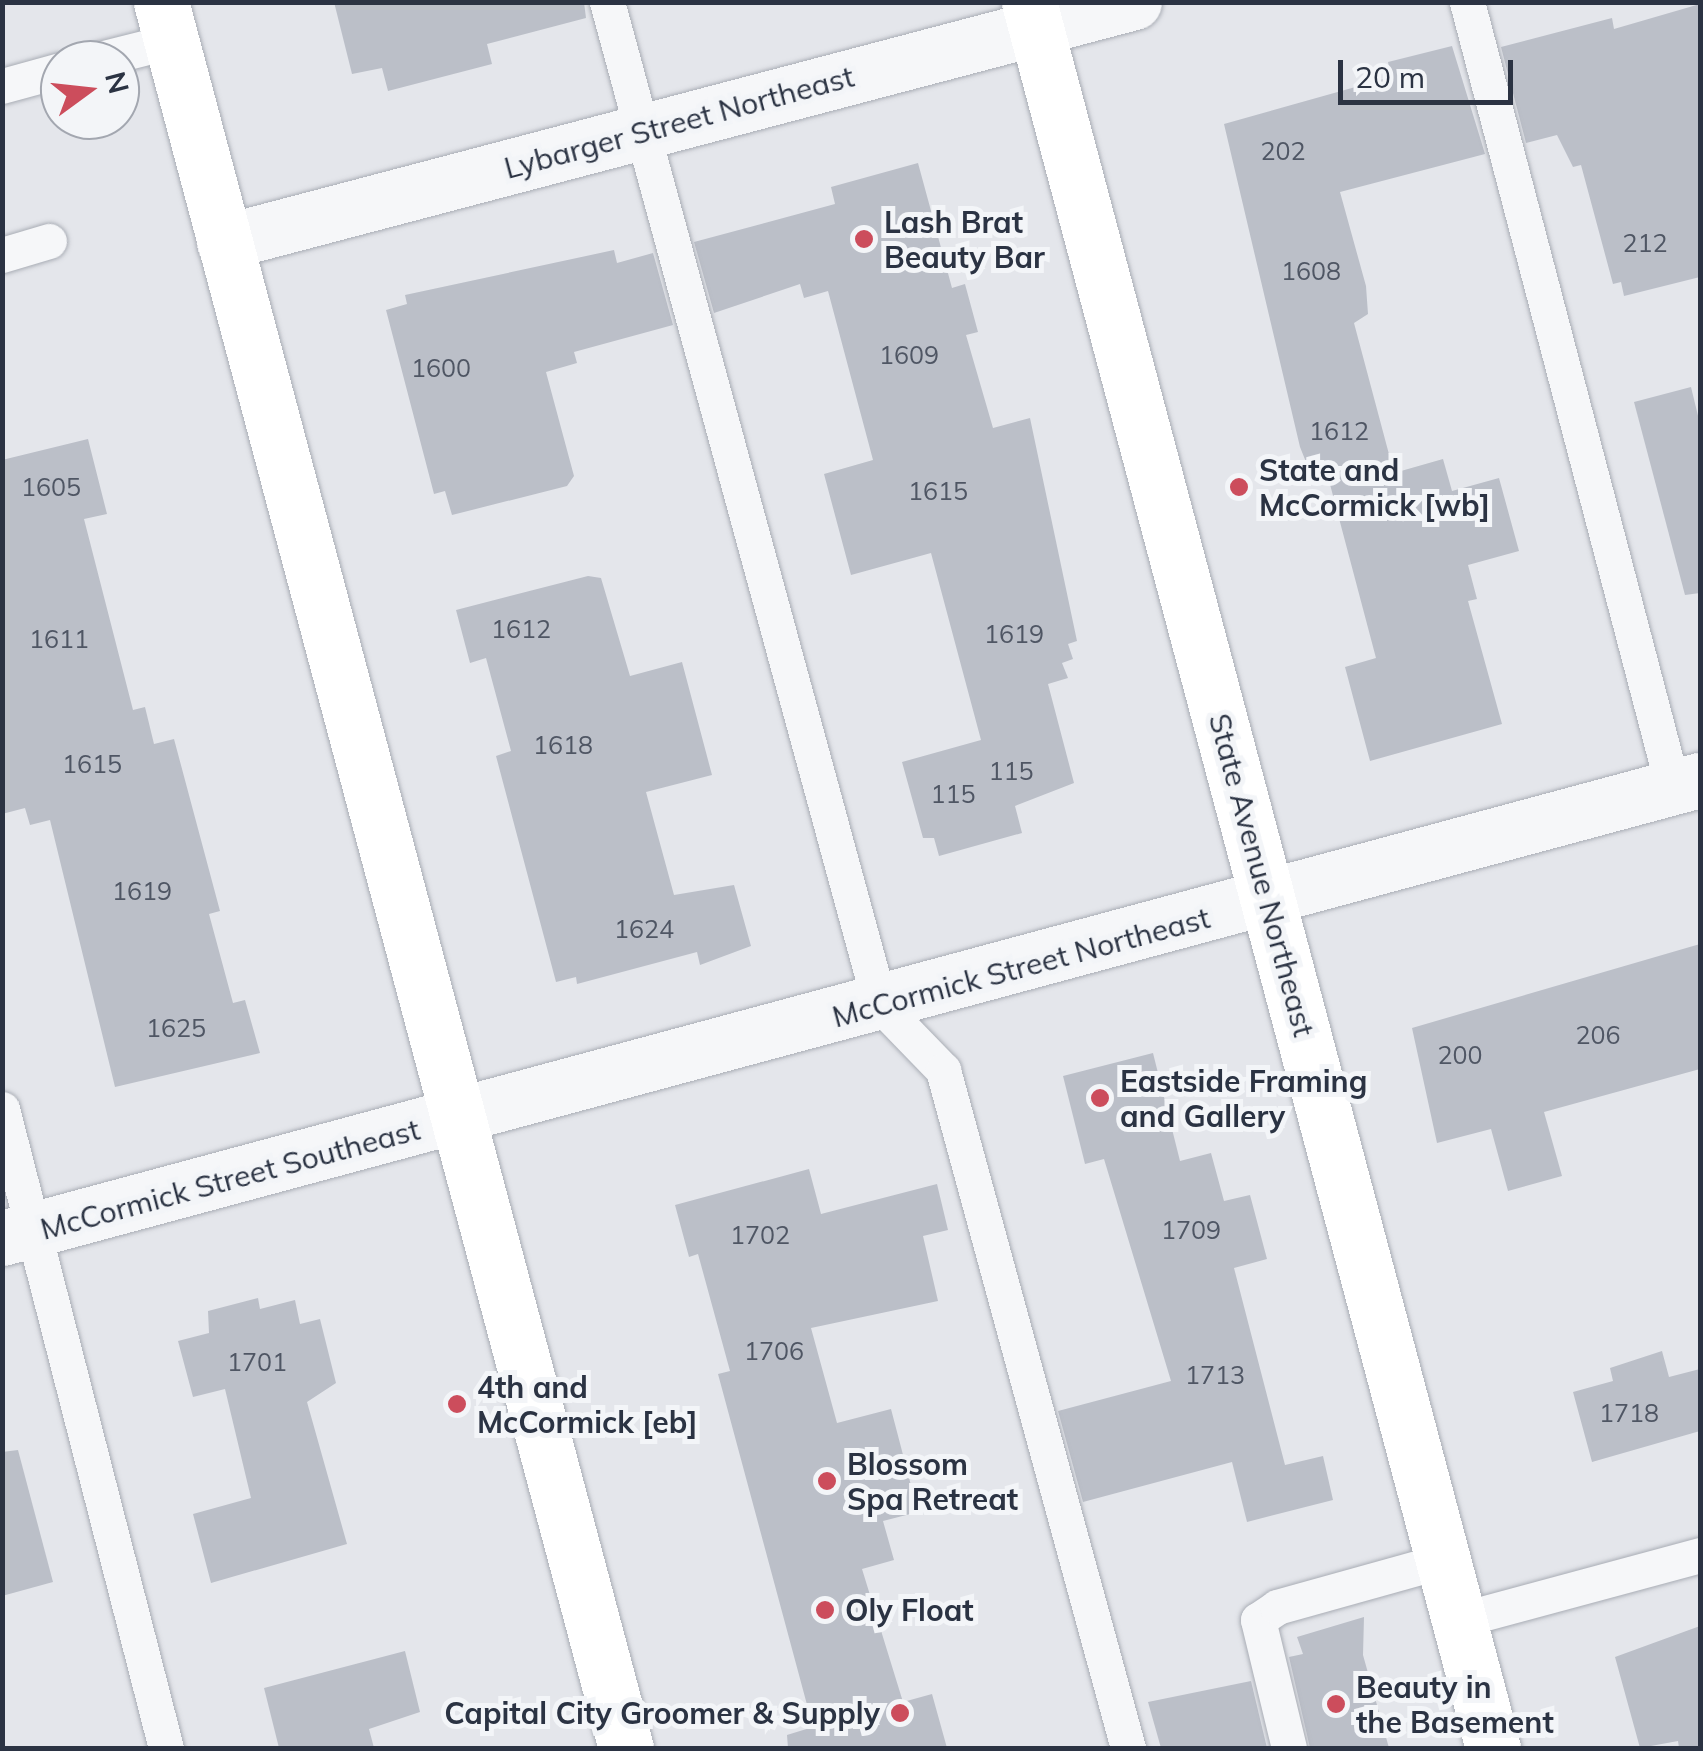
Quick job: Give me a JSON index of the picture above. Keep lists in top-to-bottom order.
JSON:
{
  "streets": {
    "main road": ["State Avenue Northeast"],
    "street": ["Lybarger Street Northeast", "McCormick Street Northeast", "McCormick Street Southeast"]
  },
  "crossings": [
    ["Lybarger Street Northeast", "State Avenue Northeast"],
    ["State Avenue Northeast", "McCormick Street Northeast"],
    ["McCormick Street Northeast", "McCormick Street Southeast"]
  ],
  "places": [
    "Lash Brat Beauty Bar",
    "State and McCormick [wb]",
    "Eastside Framing and Gallery",
    "4th and McCormick [eb]",
    "Blossom Spa Retreat",
    "Oly Float",
    "Beauty in the Basement",
    "Capital City Groomer & Supply"
  ],
  "house_numbers": [
    "202",
    "212",
    "1608",
    "1609",
    "1600",
    "1612",
    "1605",
    "1615",
    "1612",
    "1619",
    "1611",
    "1618",
    "1615",
    "115",
    "115",
    "1619",
    "1624",
    "1625",
    "206",
    "200",
    "1709",
    "1702",
    "1706",
    "1701",
    "1713",
    "1718"
  ],
  "scale_bar": "20 m",
  "north": "right"
}
